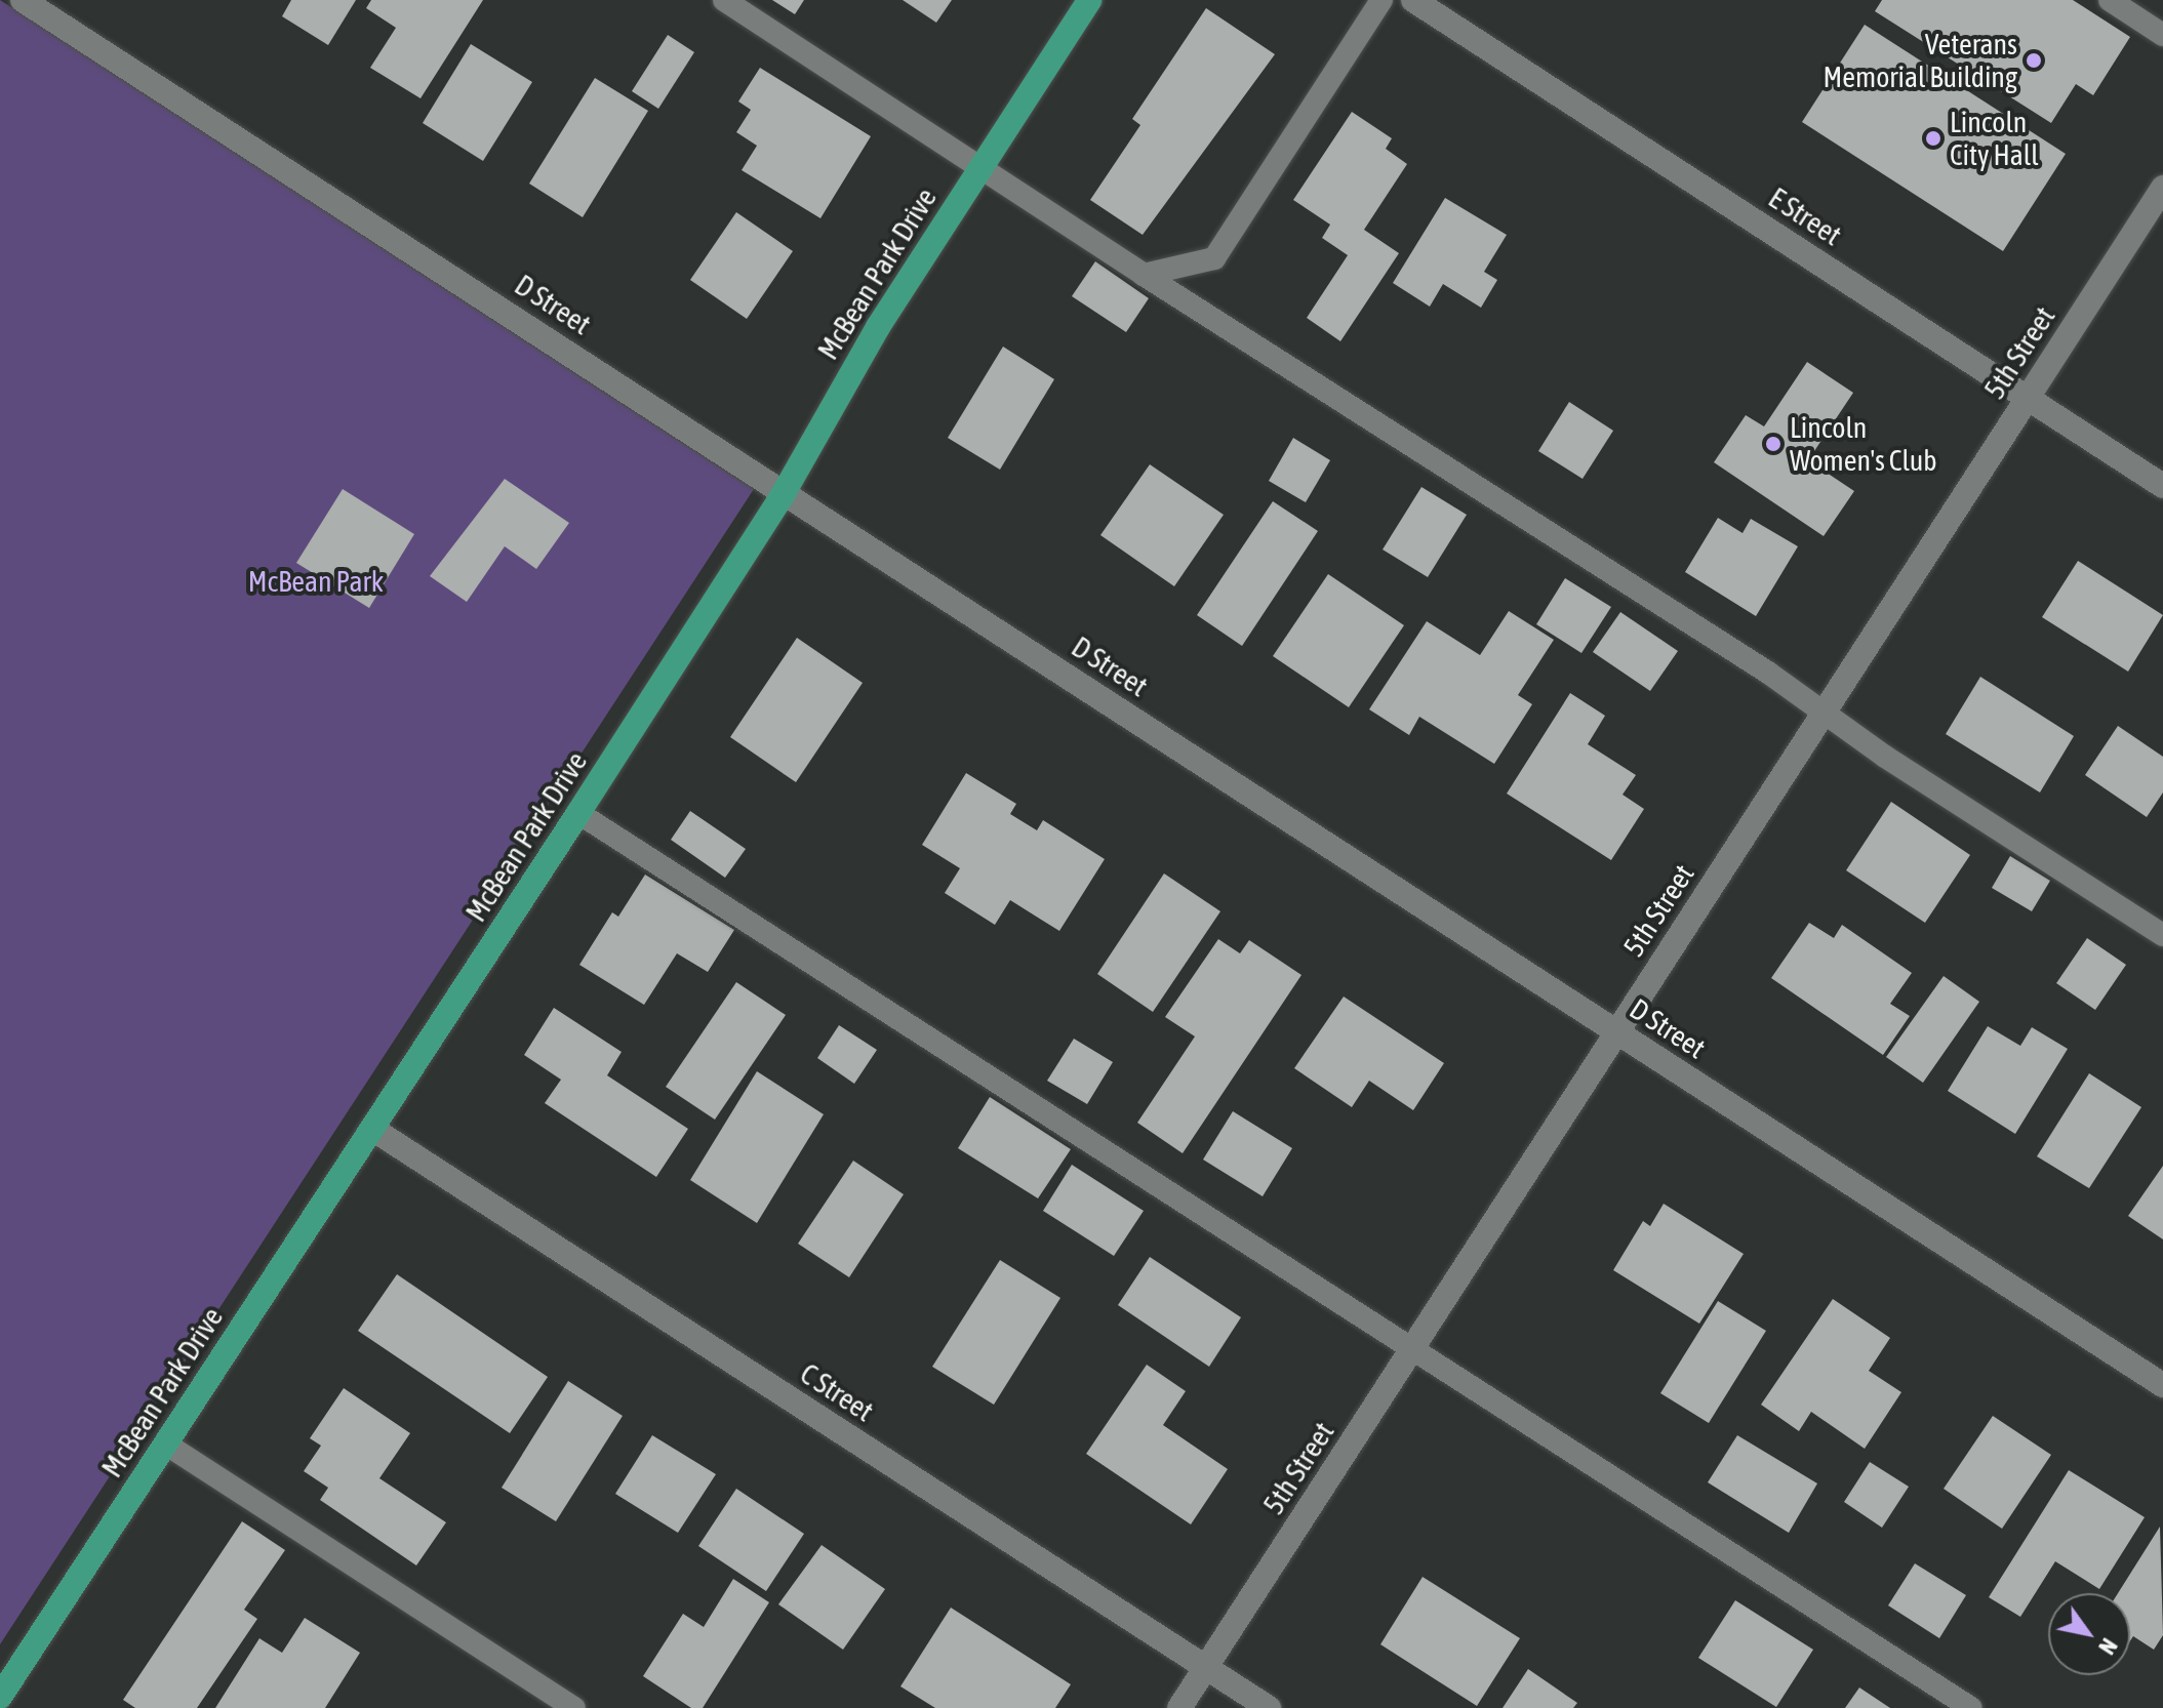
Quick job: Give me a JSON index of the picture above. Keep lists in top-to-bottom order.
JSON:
{
  "streets": {
    "main road": ["McBean Park Drive"],
    "street": [
      "E Street",
      "D Street",
      "5th Street",
      "C Street"
    ]
  },
  "crossings": [
    ["E Street", "5th Street"],
    ["McBean Park Drive", "D Street"],
    ["McBean Park Drive", "C Street"],
    ["D Street", "5th Street"],
    ["5th Street", "C Street"]
  ],
  "parks": ["McBean Park"],
  "places": ["Veterans Memorial Building", "Lincoln City Hall", "Lincoln Women's Club"],
  "north": "bottom right"
}
